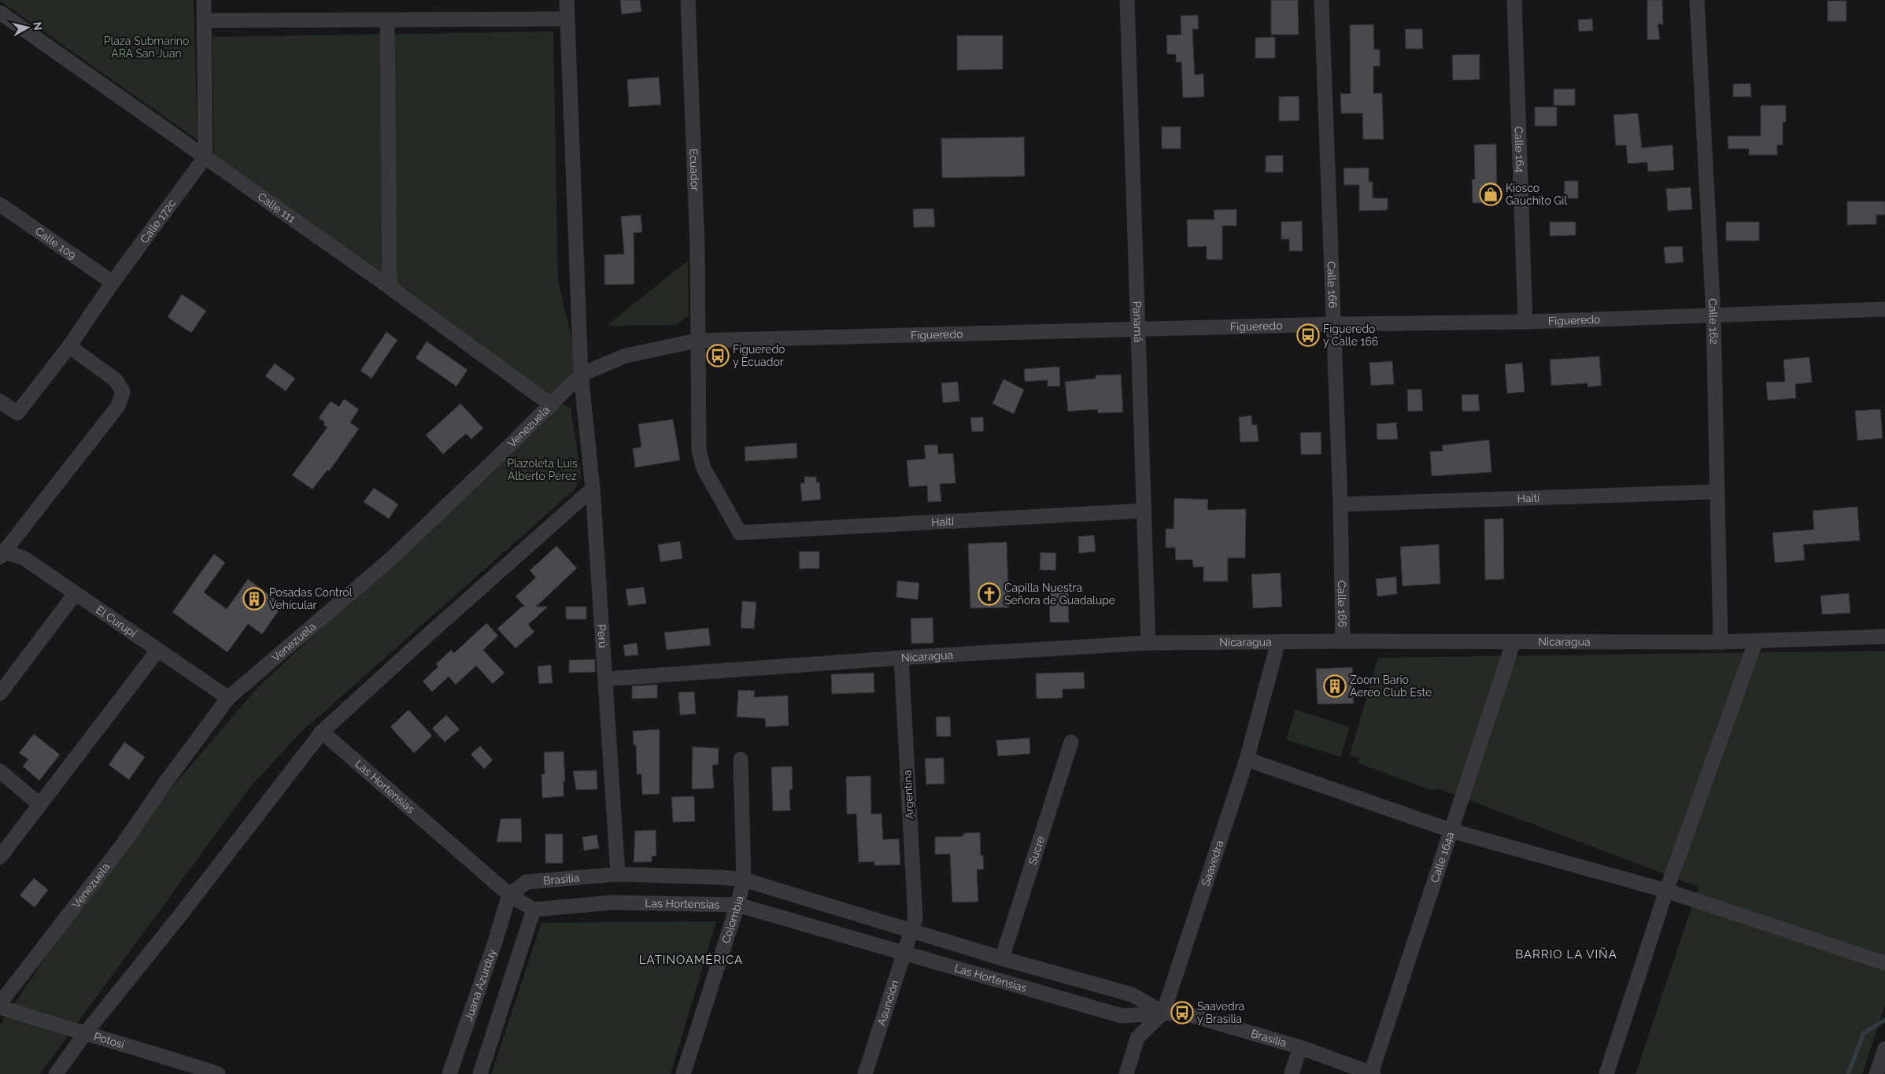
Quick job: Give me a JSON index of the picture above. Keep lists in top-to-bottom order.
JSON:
{
  "streets": {
    "street": [
      "Calle 164",
      "Ecuador",
      "Calle 111",
      "Calle 172c",
      "Calle 109",
      "Calle 166",
      "Figueredo",
      "Panamá",
      "Calle 162",
      "Venezuela",
      "Haití",
      "El Curupí",
      "Perú",
      "Nicaragua",
      "Las Hortensias",
      "Argentina",
      "Sucre",
      "Calle 164a",
      "Saavedra",
      "Brasilia",
      "Colombia",
      "Juana Azurduy",
      "Asunción",
      "Potosí"
    ]
  },
  "crossings": [
    ["Calle 164", "Figueredo"],
    ["Ecuador", "Figueredo"],
    ["Ecuador", "Venezuela"],
    ["Ecuador", "Haití"],
    ["Calle 111", "Calle 172c"],
    ["Calle 111", "Venezuela"],
    ["Calle 172c", "Calle 109"],
    ["Calle 166", "Figueredo"],
    ["Calle 166", "Haití"],
    ["Calle 166", "Nicaragua"],
    ["Figueredo", "Panamá"],
    ["Figueredo", "Calle 162"],
    ["Figueredo", "Venezuela"],
    ["Panamá", "Haití"],
    ["Panamá", "Nicaragua"],
    ["Calle 162", "Haití"],
    ["Calle 162", "Nicaragua"],
    ["Venezuela", "El Curupí"],
    ["Venezuela", "Perú"],
    ["Perú", "Nicaragua"],
    ["Perú", "Las Hortensias"],
    ["Perú", "Brasilia"],
    ["Nicaragua", "Argentina"],
    ["Nicaragua", "Calle 164a"],
    ["Nicaragua", "Saavedra"],
    ["Las Hortensias", "Argentina"],
    ["Las Hortensias", "Sucre"],
    ["Las Hortensias", "Saavedra"],
    ["Las Hortensias", "Brasilia"],
    ["Las Hortensias", "Colombia"],
    ["Las Hortensias", "Juana Azurduy"],
    ["Las Hortensias", "Asunción"],
    ["Argentina", "Asunción"],
    ["Calle 164a", "Brasilia"],
    ["Saavedra", "Brasilia"],
    ["Brasilia", "Juana Azurduy"]
  ],
  "districts": ["BARRIO LA VIÑA", "LATINOAMÉRICA"],
  "parks": ["Plaza Submarino ARA San Juan", "Plazoleta Luis Alberto Pérez"],
  "places": {
    "shop": ["Kiosco Gauchito Gil"],
    "bus stop": ["Figueredo y Calle 166", "Figueredo y Ecuador", "Saavedra y Brasilia"],
    "church": ["Capilla Nuestra Señora de Guadalupe"],
    "building": ["Posadas Control Vehicular", "Zoom Bario Aereo Club Este"]
  },
  "north": "right"
}
